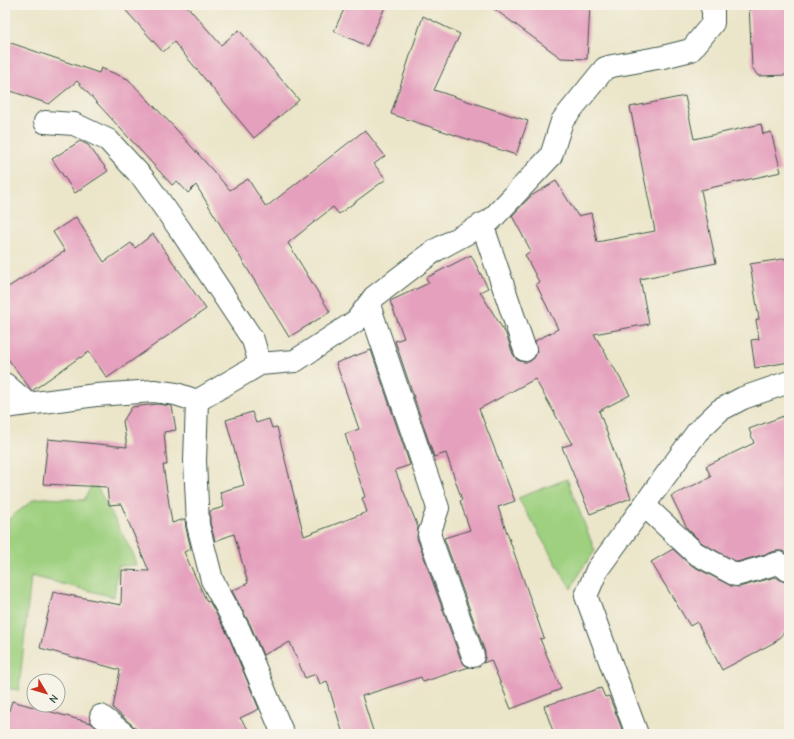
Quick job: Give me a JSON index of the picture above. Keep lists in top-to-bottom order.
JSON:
{
  "north": "bottom right"
}
